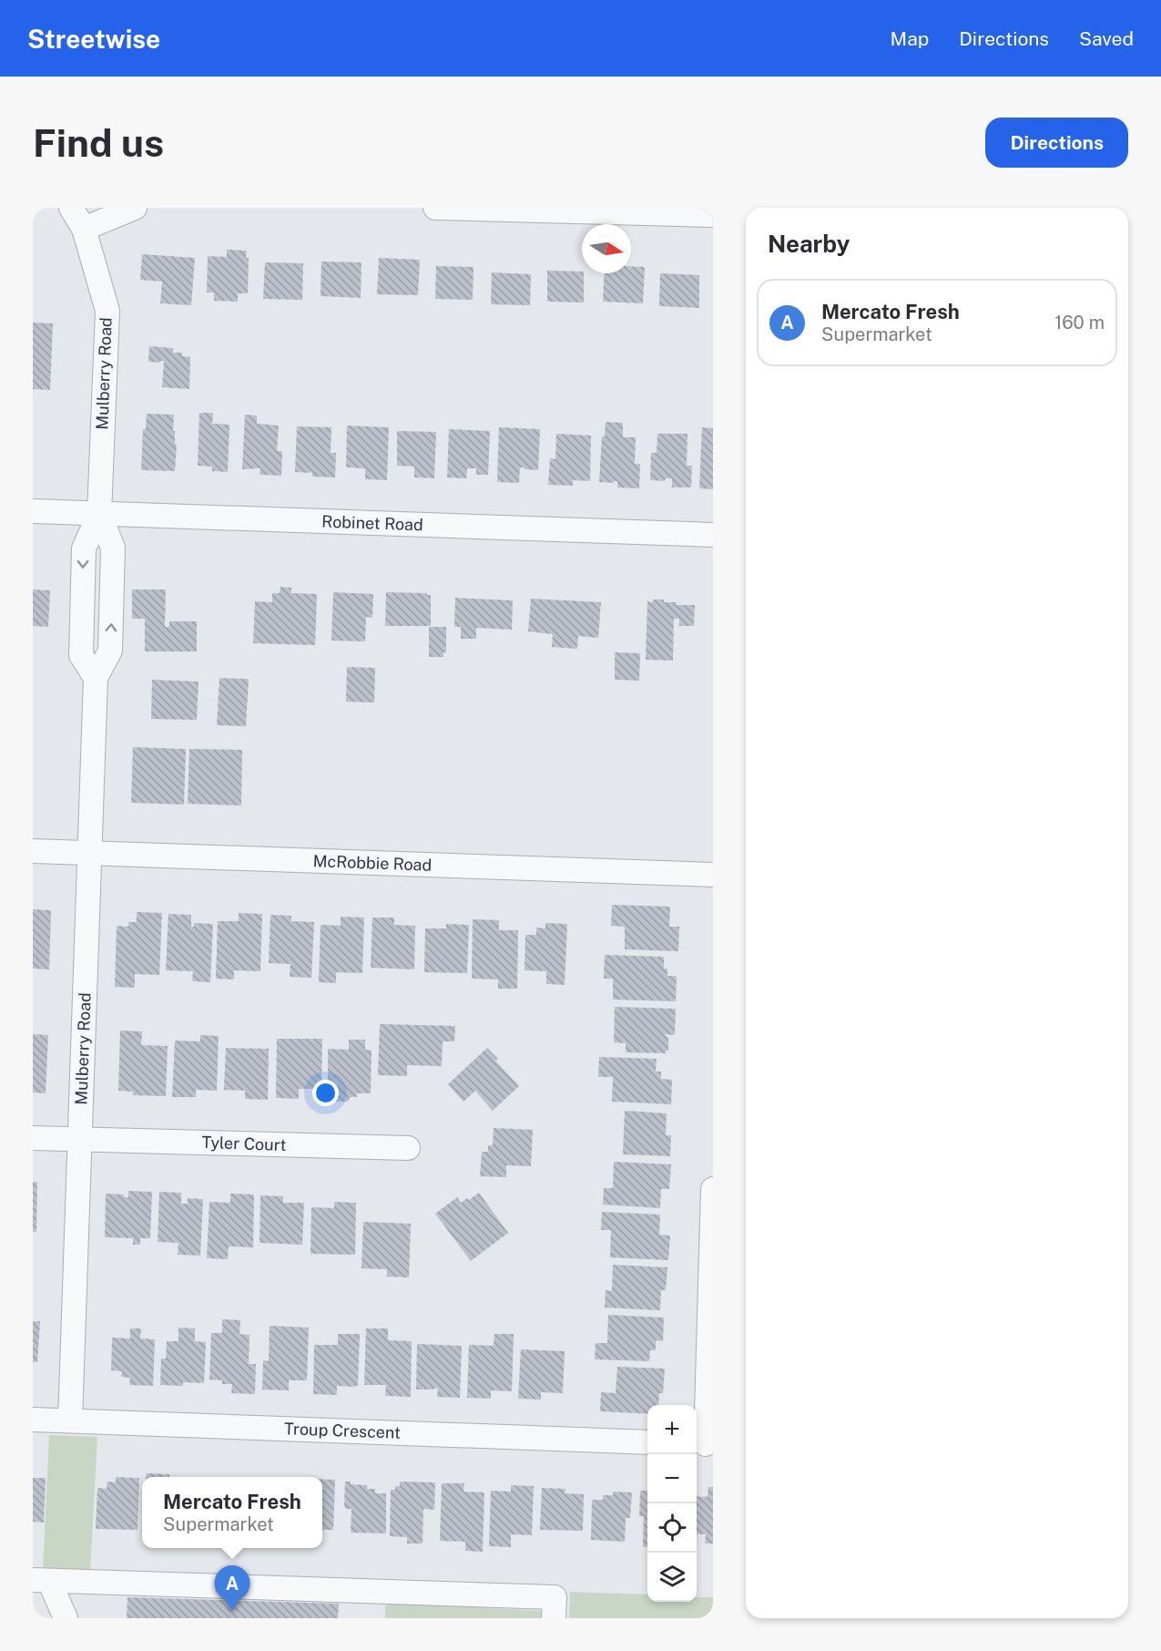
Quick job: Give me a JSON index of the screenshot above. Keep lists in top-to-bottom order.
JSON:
{
  "streets": {
    "street": [
      "Mulberry Road",
      "Robinet Road",
      "McRobbie Road",
      "Tyler Court",
      "Troup Crescent"
    ]
  },
  "crossings": [
    ["Mulberry Road", "Robinet Road"],
    ["Mulberry Road", "McRobbie Road"],
    ["Mulberry Road", "Tyler Court"],
    ["Mulberry Road", "Troup Crescent"]
  ],
  "north": "right",
  "page": {
    "header": "Streetwise",
    "nav": ["Map", "Directions", "Saved"],
    "buttons": "Directions",
    "title": "Find us",
    "heading": "Nearby",
    "list": [
      {
        "mark": "A",
        "name": "Mercato Fresh",
        "note": "Supermarket",
        "value": "160 m"
      }
    ],
    "map_buttons": ["+", "−"],
    "popup": ["Mercato Fresh", "Supermarket"],
    "pins": "A"
  }
}
